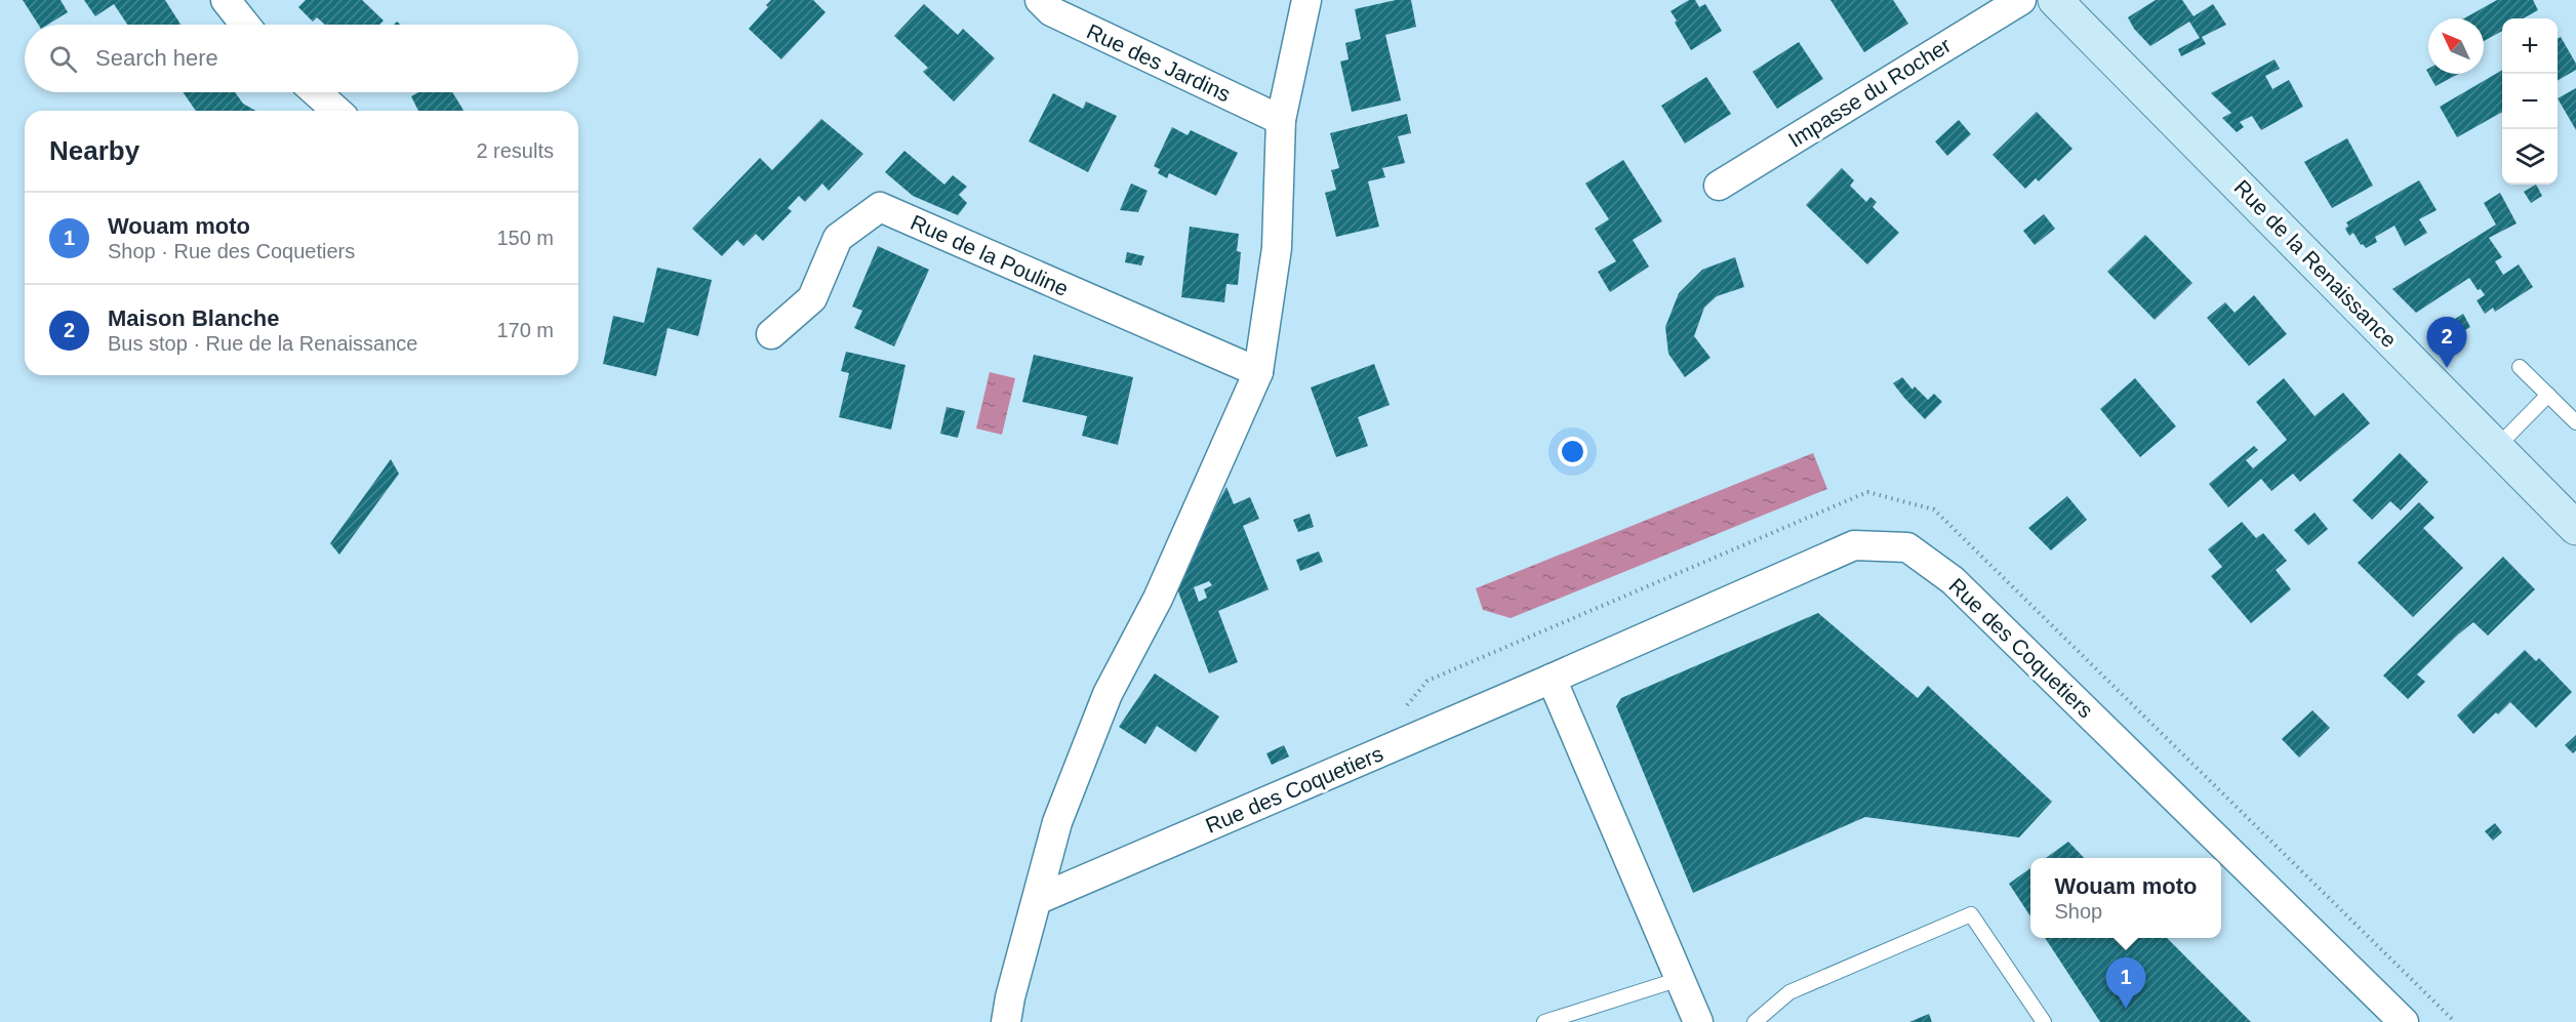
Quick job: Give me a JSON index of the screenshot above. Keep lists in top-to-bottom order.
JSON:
{
  "streets": {
    "main road": ["Rue de la Renaissance"],
    "street": [
      "Rue des Jardins",
      "Impasse du Rocher",
      "Rue de la Pouline",
      "Rue des Coquetiers"
    ]
  },
  "north": "top left",
  "page": {
    "map_buttons": ["+", "−"],
    "search": "Search here",
    "heading": ["Nearby", "2 results"],
    "list": [
      {
        "mark": "1",
        "name": "Wouam moto",
        "note": "Shop · Rue des Coquetiers",
        "value": "150 m"
      },
      {
        "mark": "2",
        "name": "Maison Blanche",
        "note": "Bus stop · Rue de la Renaissance",
        "value": "170 m"
      }
    ],
    "pins": ["2", "1"],
    "popup": ["Wouam moto", "Shop"]
  }
}
